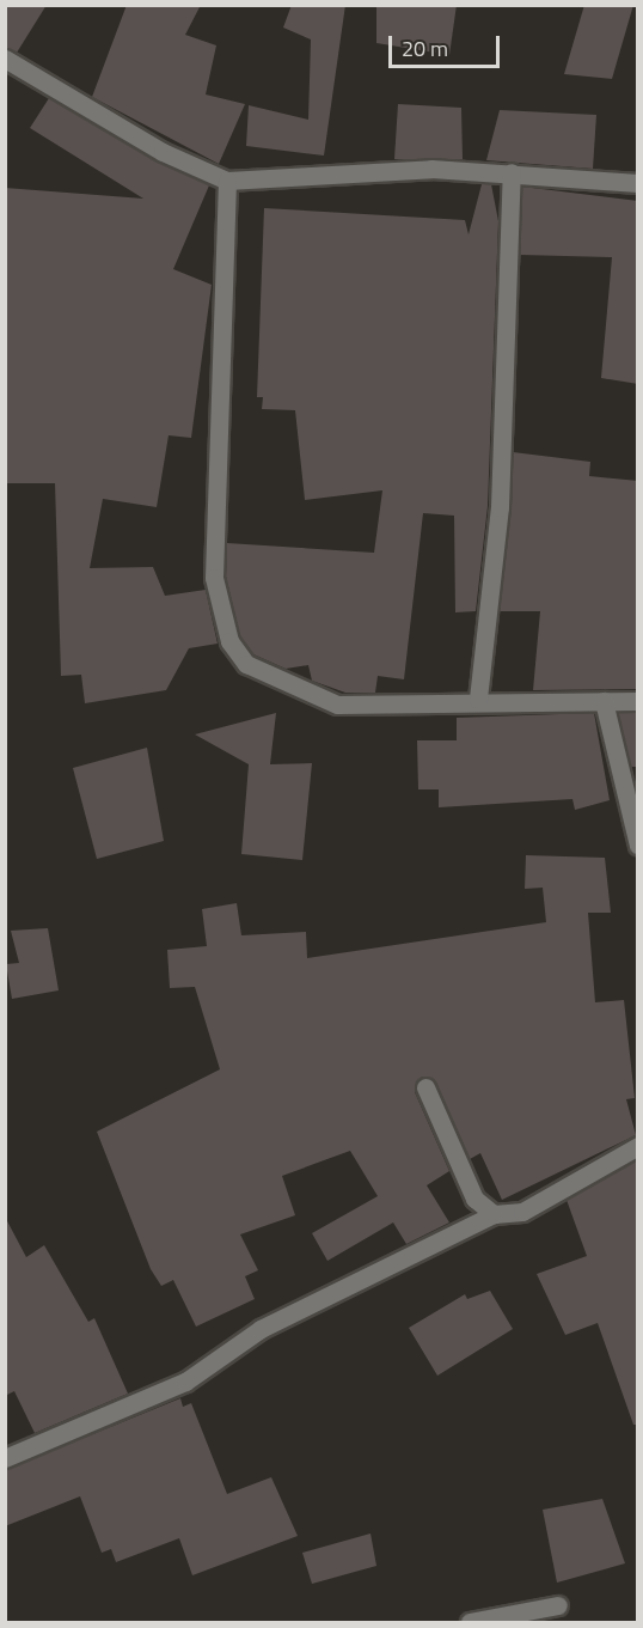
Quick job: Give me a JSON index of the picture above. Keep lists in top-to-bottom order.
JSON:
{
  "scale_bar": "20 m"
}
